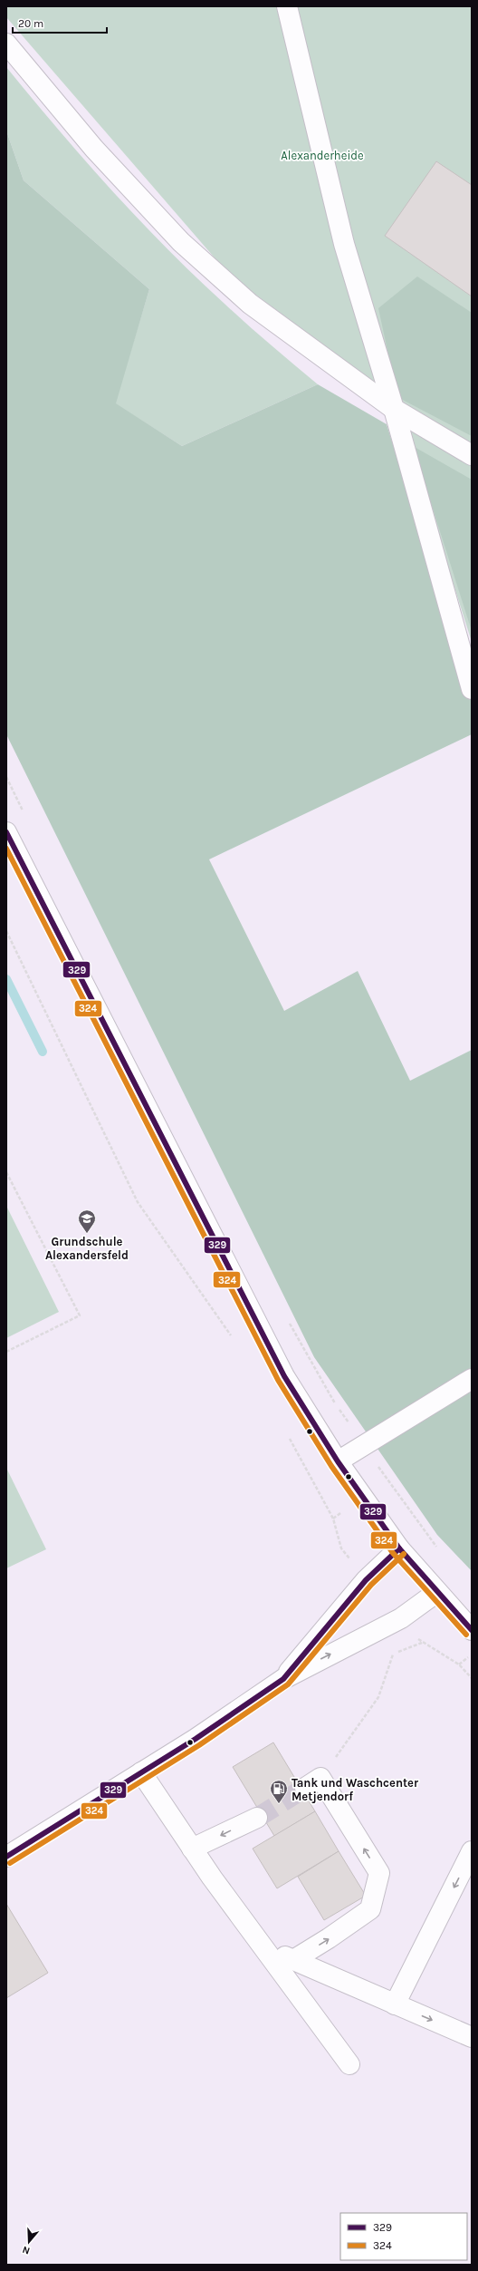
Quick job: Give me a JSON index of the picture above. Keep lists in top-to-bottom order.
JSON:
{
  "parks": ["Alexanderheide"],
  "places": {
    "school or university": ["Grundschule Alexandersfeld"],
    "fuel station": ["Tank und Waschcenter Metjendorf"]
  },
  "lines": ["transit line 329", "transit line 324"],
  "legend": ["329", "324"],
  "scale_bar": "20 m",
  "north": "bottom"
}
